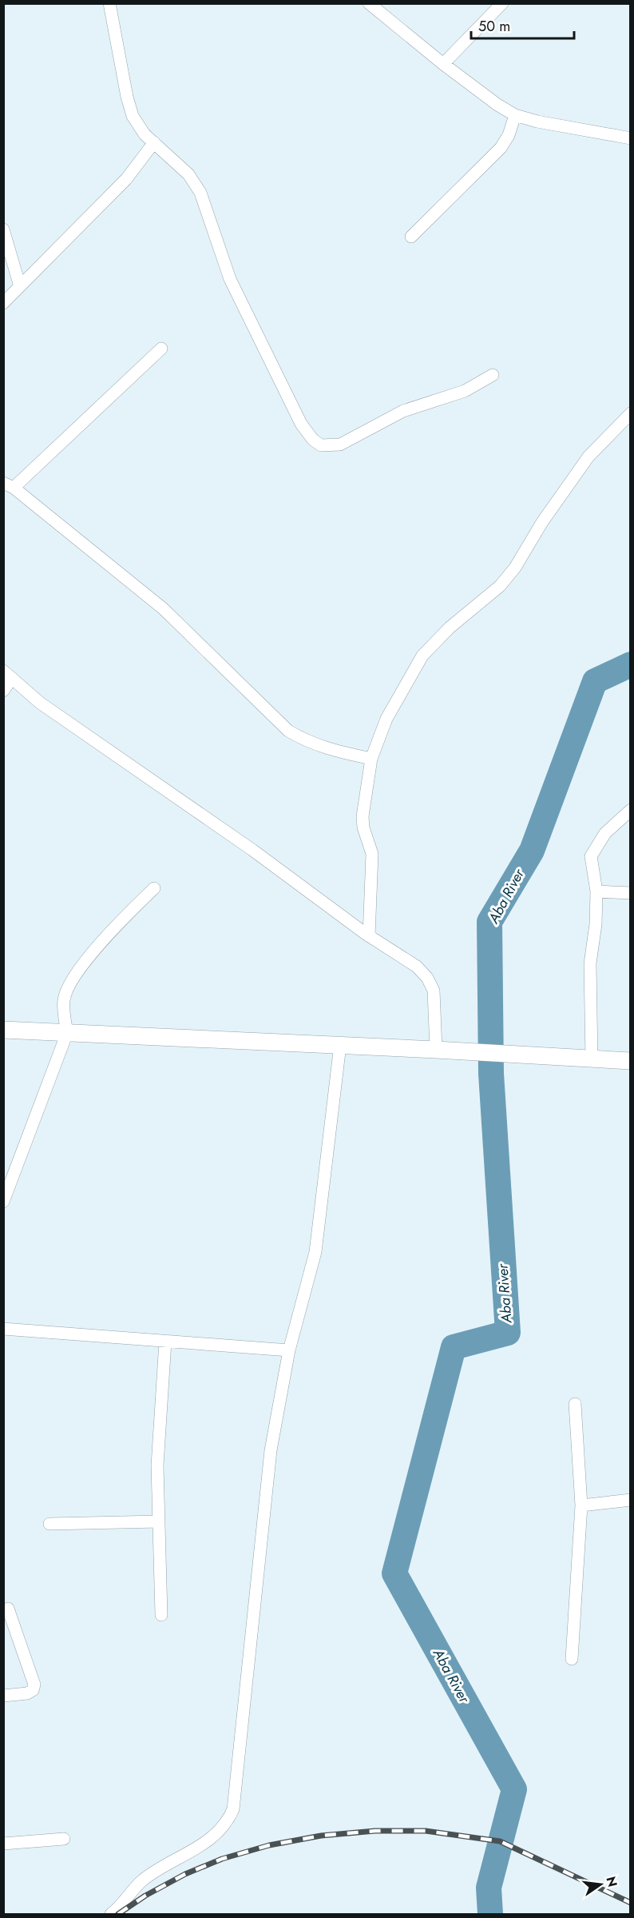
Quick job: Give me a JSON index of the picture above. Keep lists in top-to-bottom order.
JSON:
{
  "water": ["Aba River"],
  "scale_bar": "50 m",
  "north": "right"
}
